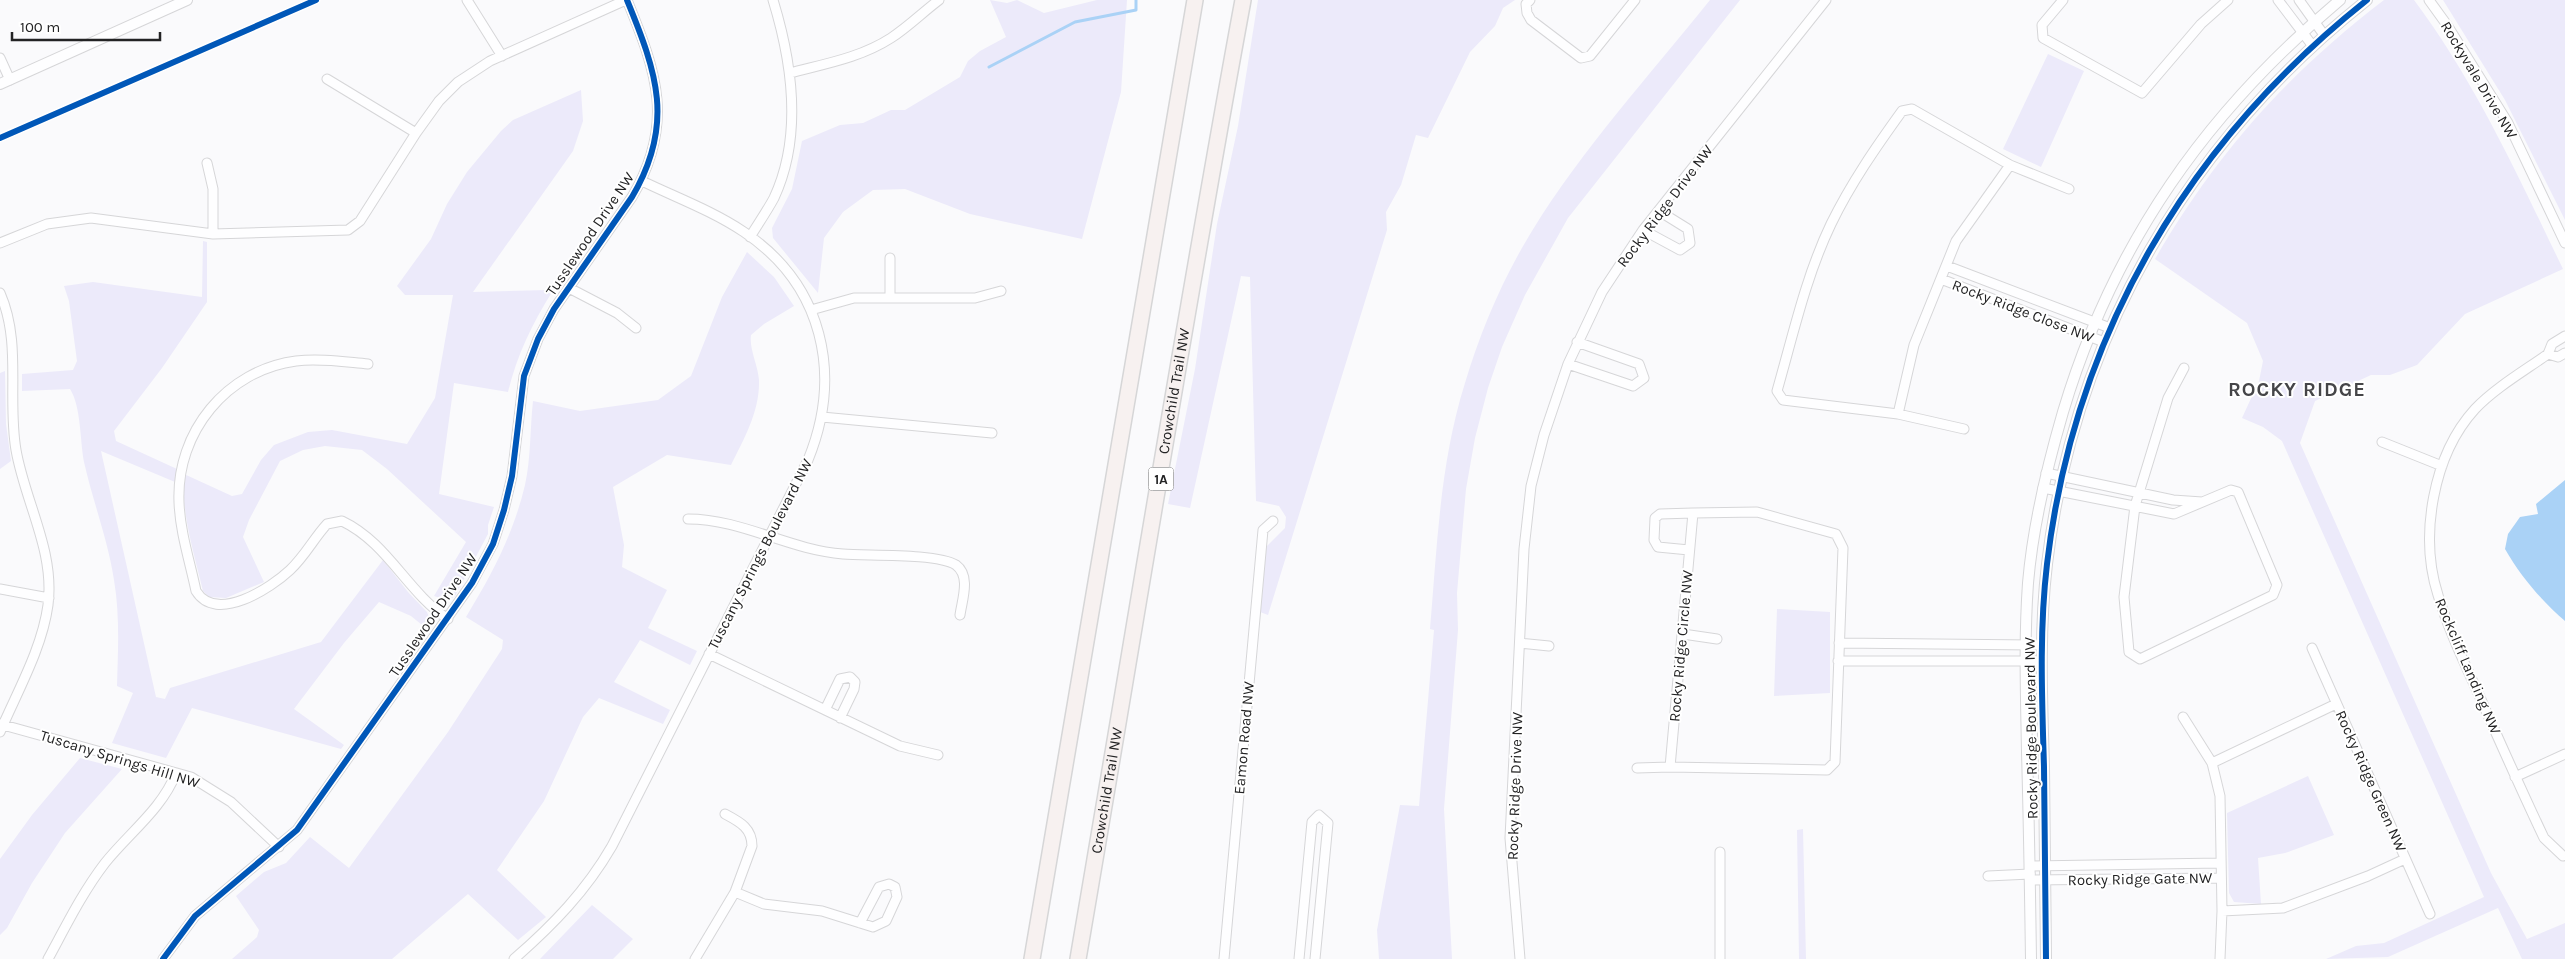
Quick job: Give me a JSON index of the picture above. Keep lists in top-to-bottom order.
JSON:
{
  "streets": {
    "highway": ["Crowchild Trail NW", "1A"],
    "street": [
      "Rockyvale Drive NW",
      "Rocky Ridge Drive NW",
      "Tusslewood Drive NW",
      "Rocky Ridge Close NW",
      "Tuscany Springs Boulevard NW",
      "Rocky Ridge Circle NW",
      "Rockcliff Landing NW",
      "Rocky Ridge Boulevard NW",
      "Eamon Road NW",
      "Tuscany Springs Hill NW",
      "Rocky Ridge Green NW",
      "Rocky Ridge Gate NW"
    ]
  },
  "crossings": [
    ["Tusslewood Drive NW", "Tuscany Springs Boulevard NW"],
    ["Tusslewood Drive NW", "Tuscany Springs Hill NW"],
    ["Rocky Ridge Close NW", "Rocky Ridge Boulevard NW"],
    ["Rocky Ridge Boulevard NW", "Rocky Ridge Gate NW"]
  ],
  "districts": ["ROCKY RIDGE"],
  "scale_bar": "100 m"
}
